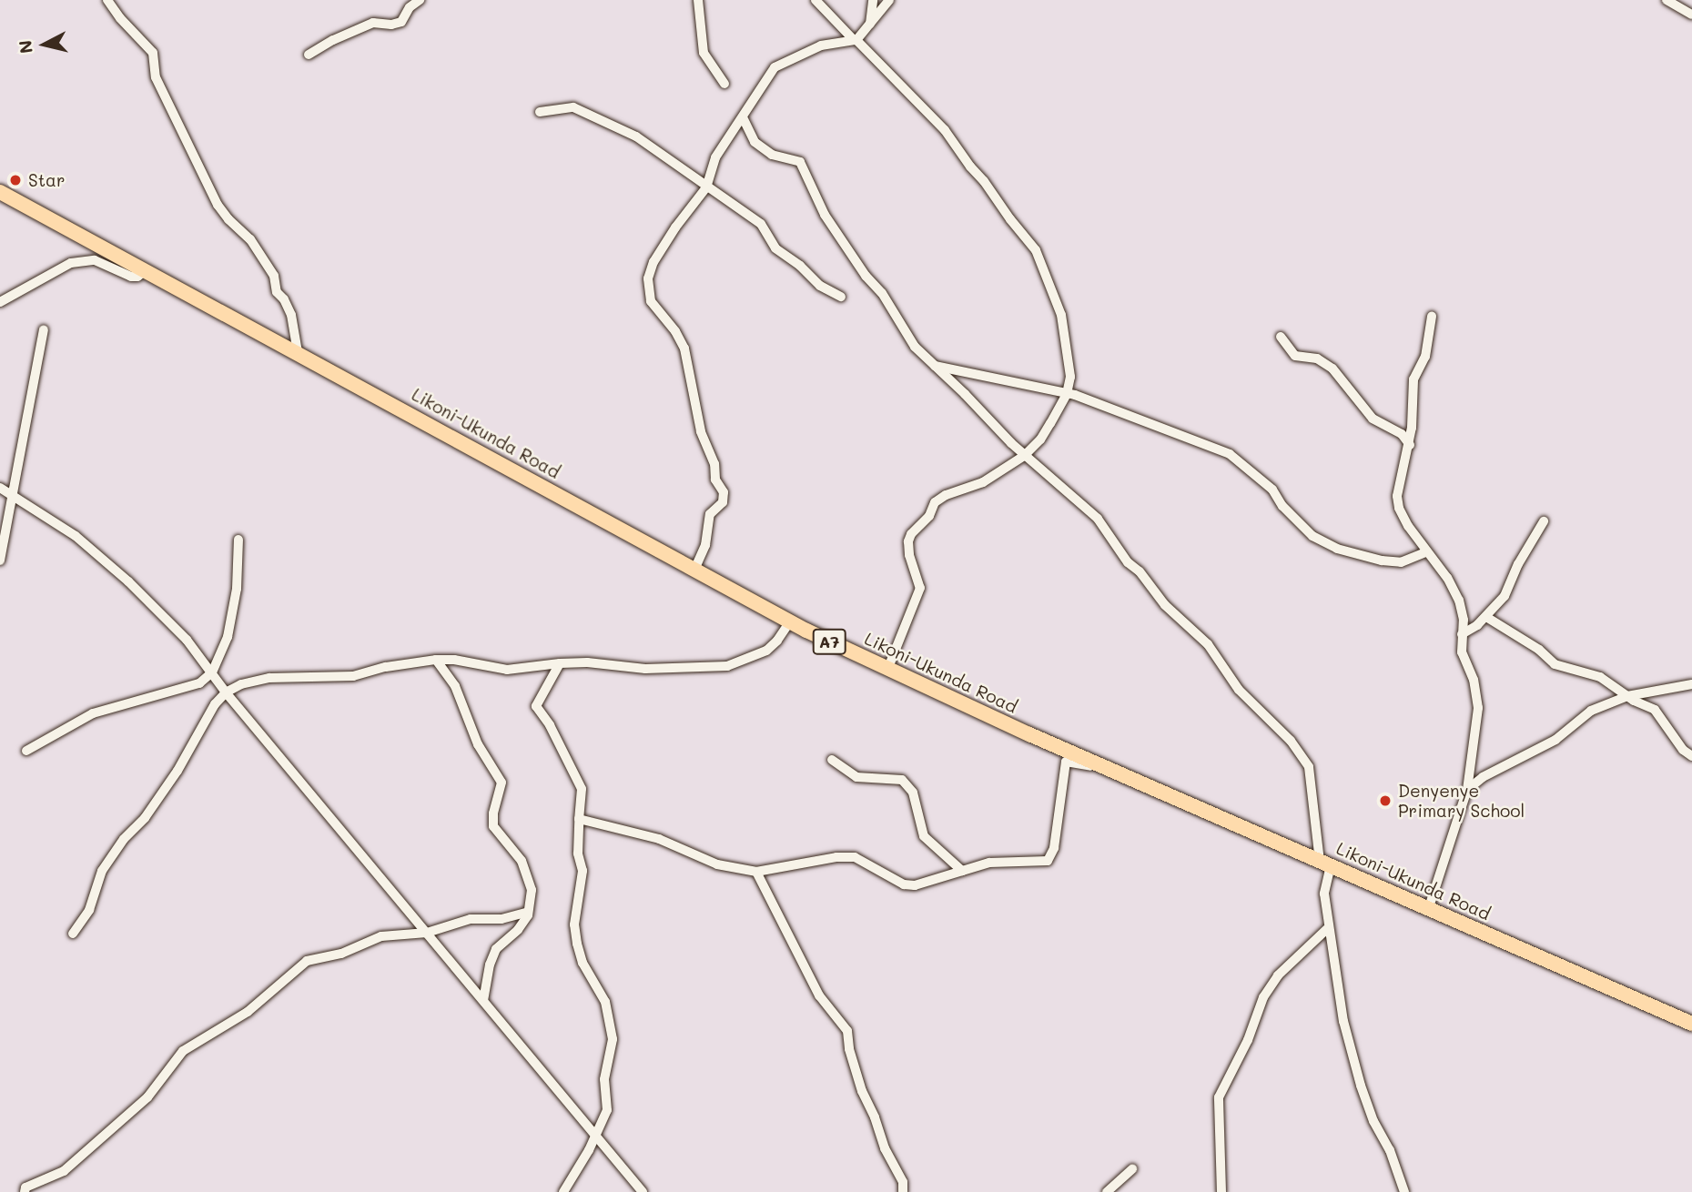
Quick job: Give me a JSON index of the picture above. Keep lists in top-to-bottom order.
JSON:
{
  "streets": {
    "highway": ["Likoni-Ukunda Road", "A7"]
  },
  "places": ["Star", "Denyenye Primary School"],
  "north": "left"
}
